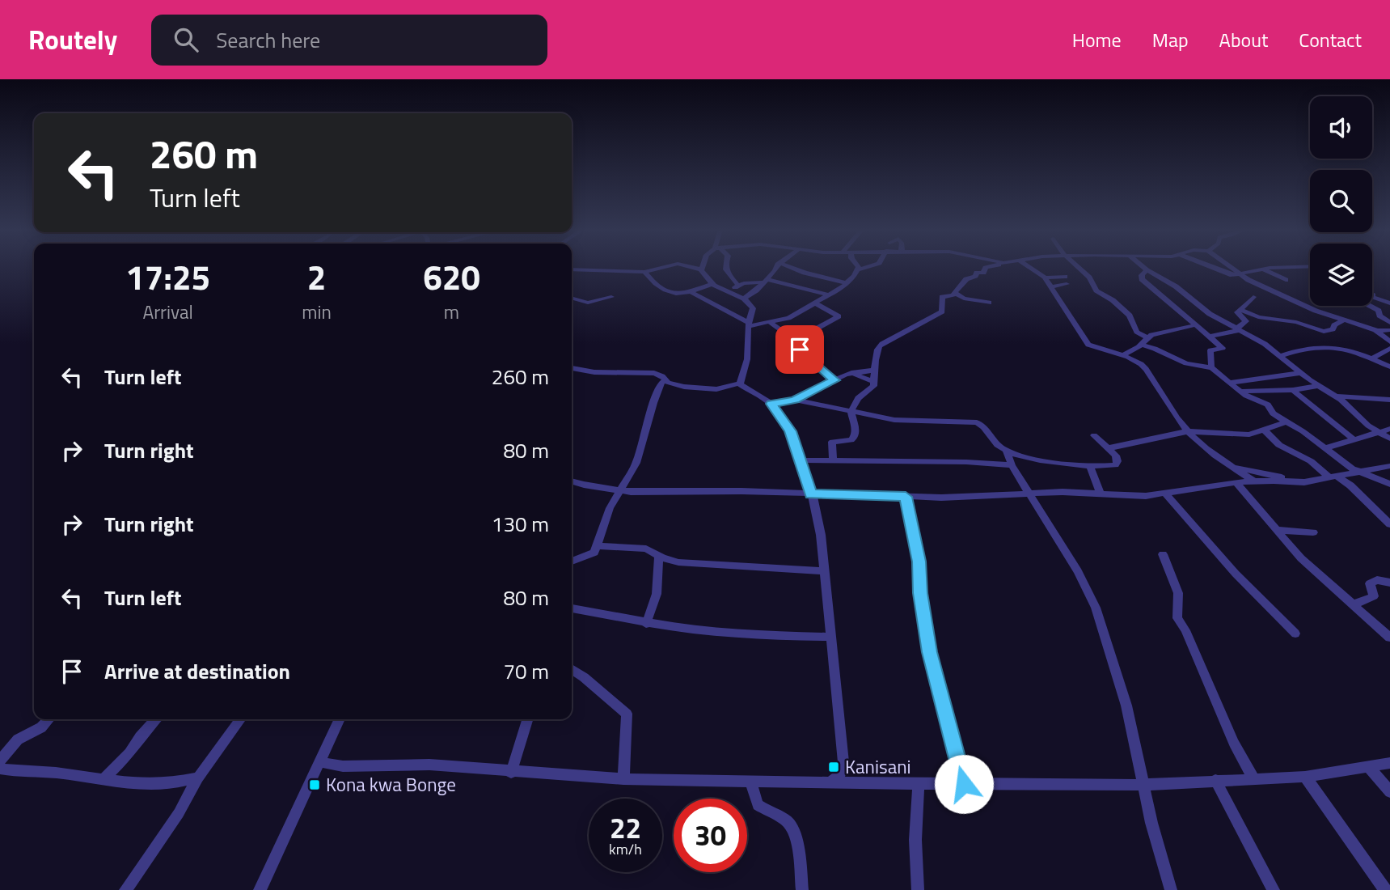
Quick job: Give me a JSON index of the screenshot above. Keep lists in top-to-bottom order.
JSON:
{
  "places": {
    "transit": ["Kanisani", "Kona kwa Bonge"]
  },
  "page": {
    "header": "Routely",
    "search": "Search here",
    "nav": [
      "Home",
      "Map",
      "About",
      "Contact"
    ],
    "turn": ["260 m", "Turn left"],
    "eta": [
      "17:25",
      "Arrival",
      "2",
      "min",
      "620",
      "m"
    ],
    "list": [
      {
        "name": "Turn left",
        "value": "260 m"
      },
      {
        "name": "Turn right",
        "value": "80 m"
      },
      {
        "name": "Turn right",
        "value": "130 m"
      },
      {
        "name": "Turn left",
        "value": "80 m"
      },
      {
        "name": "Arrive at destination",
        "value": "70 m"
      }
    ],
    "speed": "22 km/h",
    "limit": "30"
  }
}
